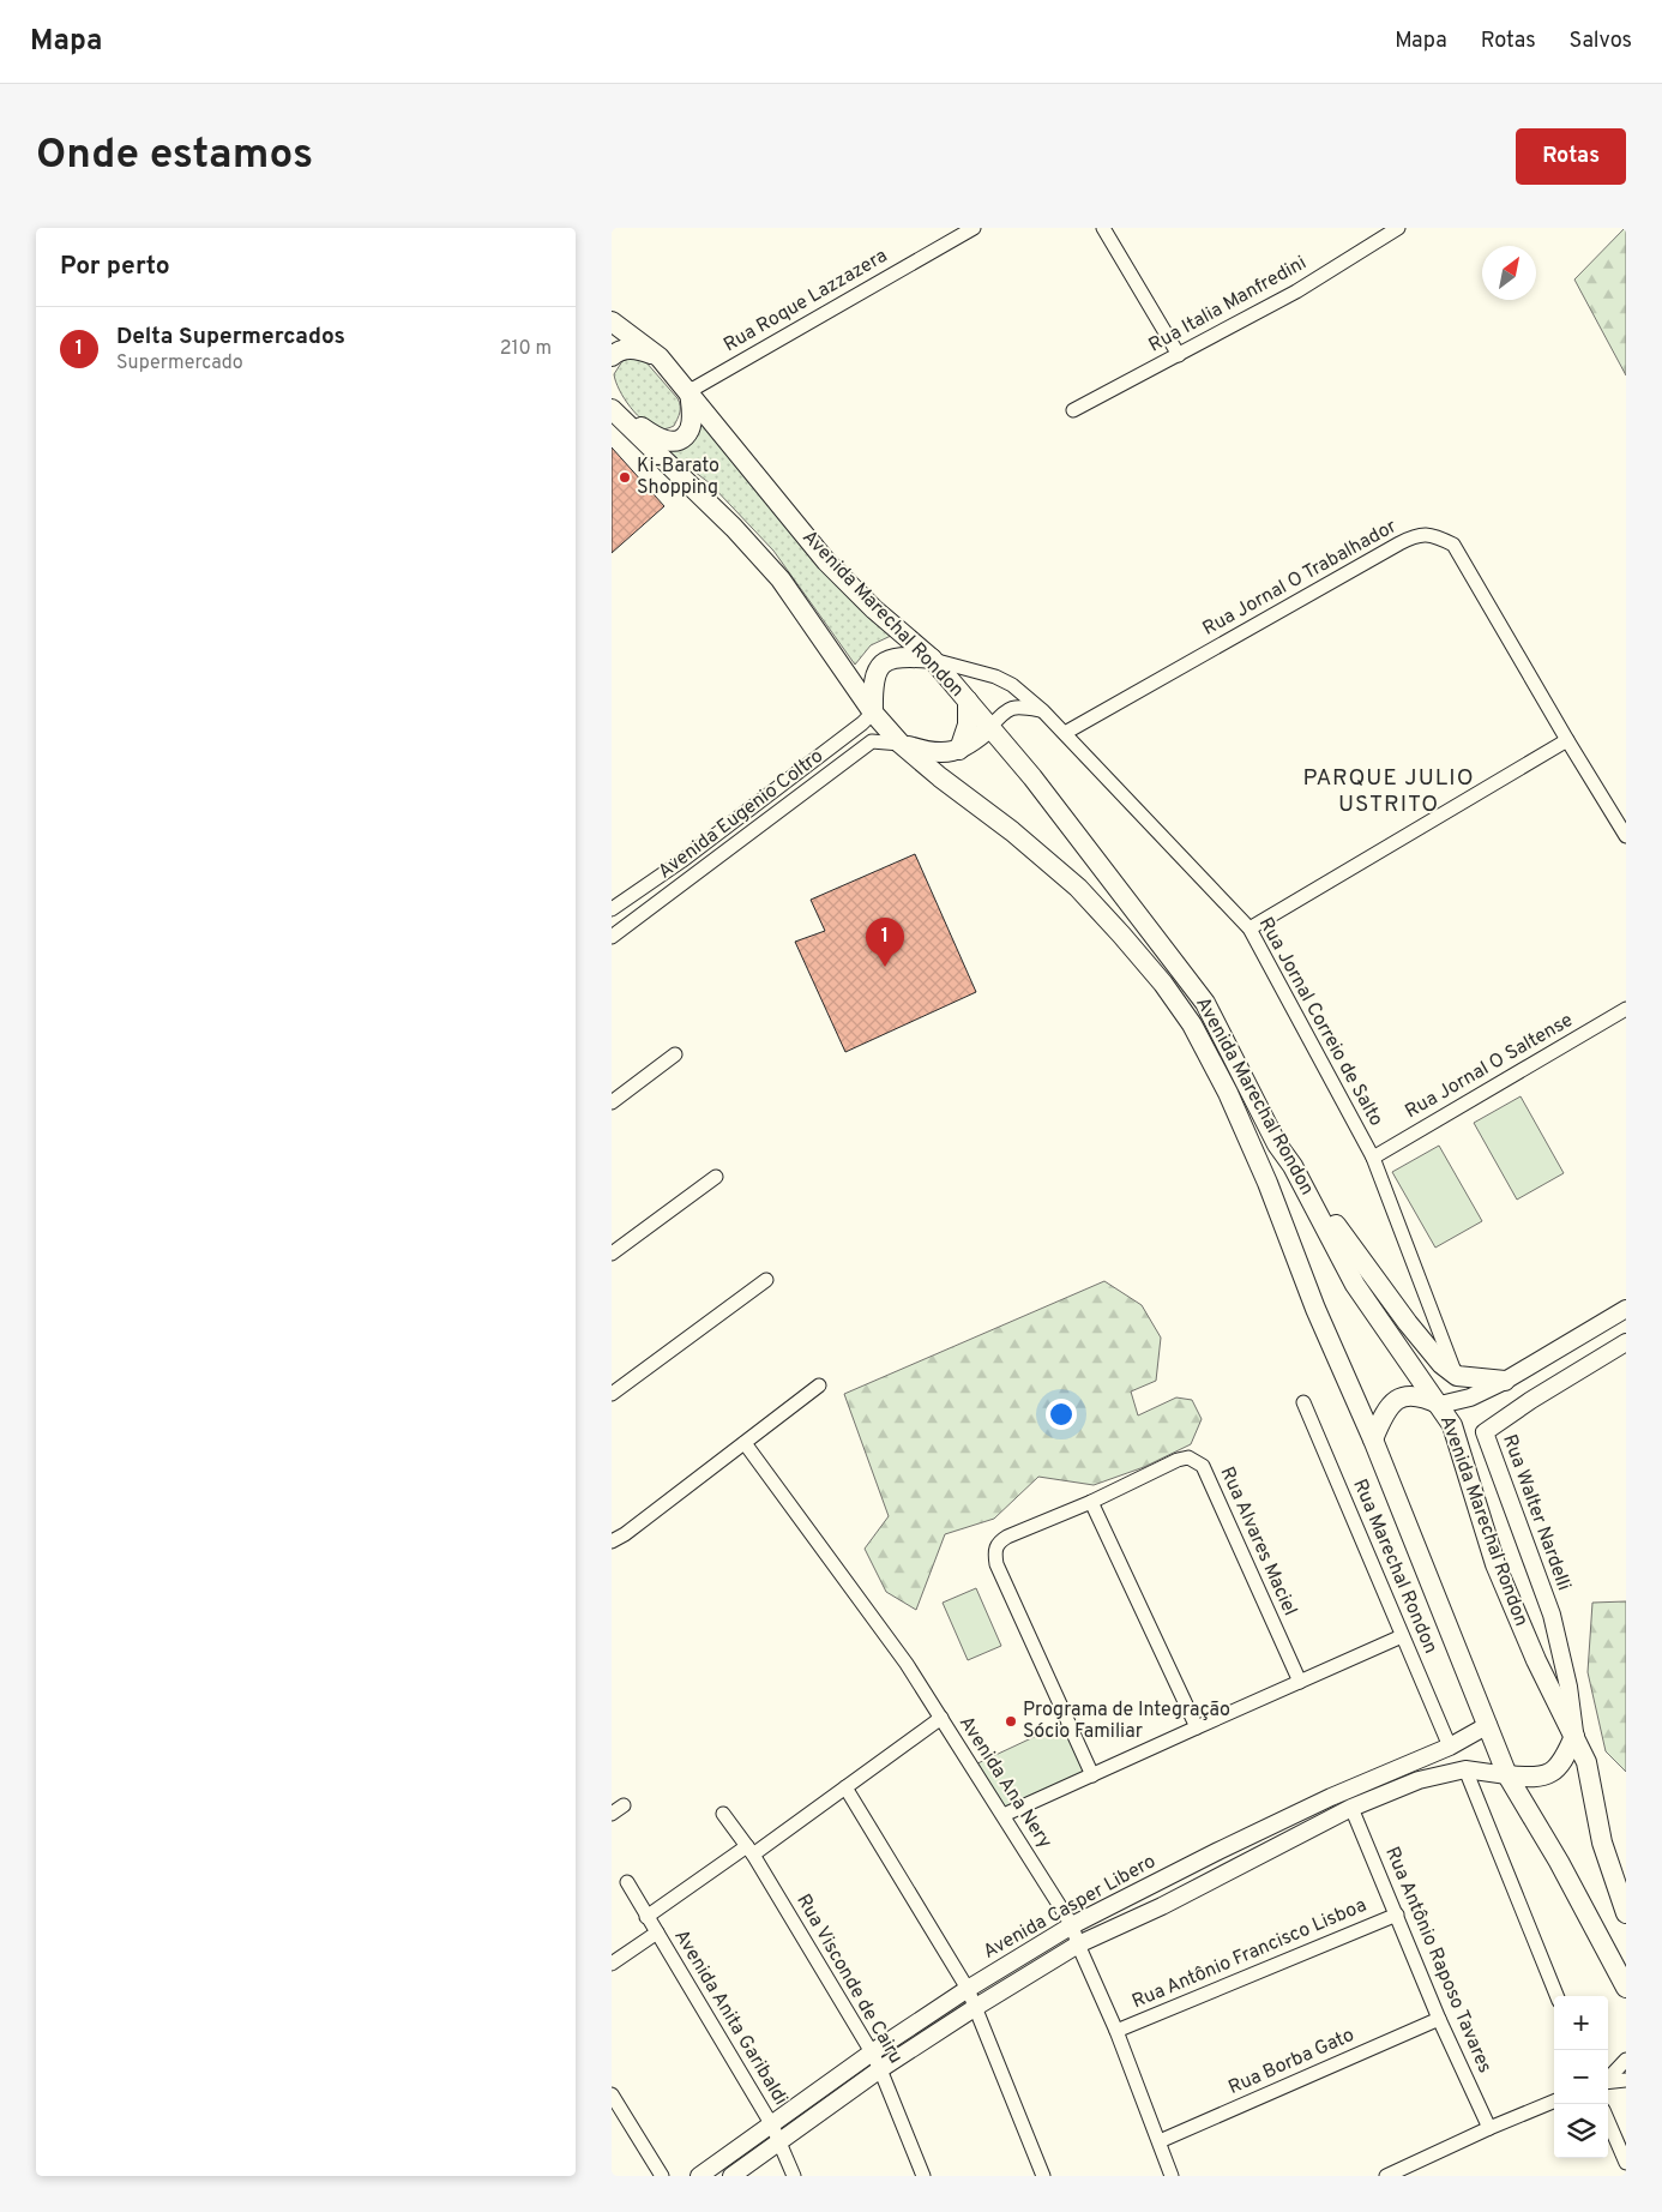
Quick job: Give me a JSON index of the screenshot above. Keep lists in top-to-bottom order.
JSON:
{
  "streets": {
    "main road": ["Avenida Marechal Rondon"],
    "street": [
      "Rua Roque Lazzazera",
      "Rua Italia Manfredini",
      "Rua Jornal O Trabalhador",
      "Avenida Eugenio Coltro",
      "Rua Jornal Correio de Salto",
      "Rua Jornal O Saltense",
      "Rua Walter Nardelli",
      "Rua Alvares Maciel",
      "Rua Marechal Rondon",
      "Avenida Ana Nery",
      "Avenida Casper Libero",
      "Rua Antônio Francisco Lisboa",
      "Rua Antônio Raposo Tavares",
      "Rua Visconde de Cairu",
      "Avenida Anita Garibaldi",
      "Rua Borba Gato"
    ]
  },
  "crossings": [
    ["Rua Roque Lazzazera", "Avenida Marechal Rondon"],
    ["Rua Jornal O Trabalhador", "Rua Jornal Correio de Salto"],
    ["Avenida Marechal Rondon", "Avenida Eugenio Coltro"],
    ["Avenida Marechal Rondon", "Rua Jornal Correio de Salto"],
    ["Avenida Marechal Rondon", "Rua Walter Nardelli"],
    ["Avenida Marechal Rondon", "Avenida Casper Libero"],
    ["Avenida Eugenio Coltro", "Rua Jornal Correio de Salto"],
    ["Rua Jornal Correio de Salto", "Rua Jornal O Saltense"],
    ["Rua Marechal Rondon", "Avenida Casper Libero"],
    ["Avenida Ana Nery", "Avenida Casper Libero"],
    ["Avenida Ana Nery", "Rua Antônio Francisco Lisboa"],
    ["Avenida Ana Nery", "Rua Borba Gato"],
    ["Avenida Casper Libero", "Rua Antônio Raposo Tavares"],
    ["Avenida Casper Libero", "Rua Visconde de Cairu"],
    ["Avenida Casper Libero", "Avenida Anita Garibaldi"],
    ["Rua Antônio Francisco Lisboa", "Rua Antônio Raposo Tavares"],
    ["Rua Antônio Raposo Tavares", "Rua Borba Gato"]
  ],
  "districts": ["PARQUE JULIO USTRITO"],
  "places": ["Ki-Barato Shopping", "Programa de Integração Sócio Familiar"],
  "north": "top right",
  "page": {
    "header": "Mapa",
    "nav": ["Mapa", "Rotas", "Salvos"],
    "buttons": "Rotas",
    "title": "Onde estamos",
    "heading": "Por perto",
    "list": [
      {
        "mark": "1",
        "name": "Delta Supermercados",
        "note": "Supermercado",
        "value": "210 m"
      }
    ],
    "pins": "1",
    "map_buttons": ["+", "−"]
  }
}
